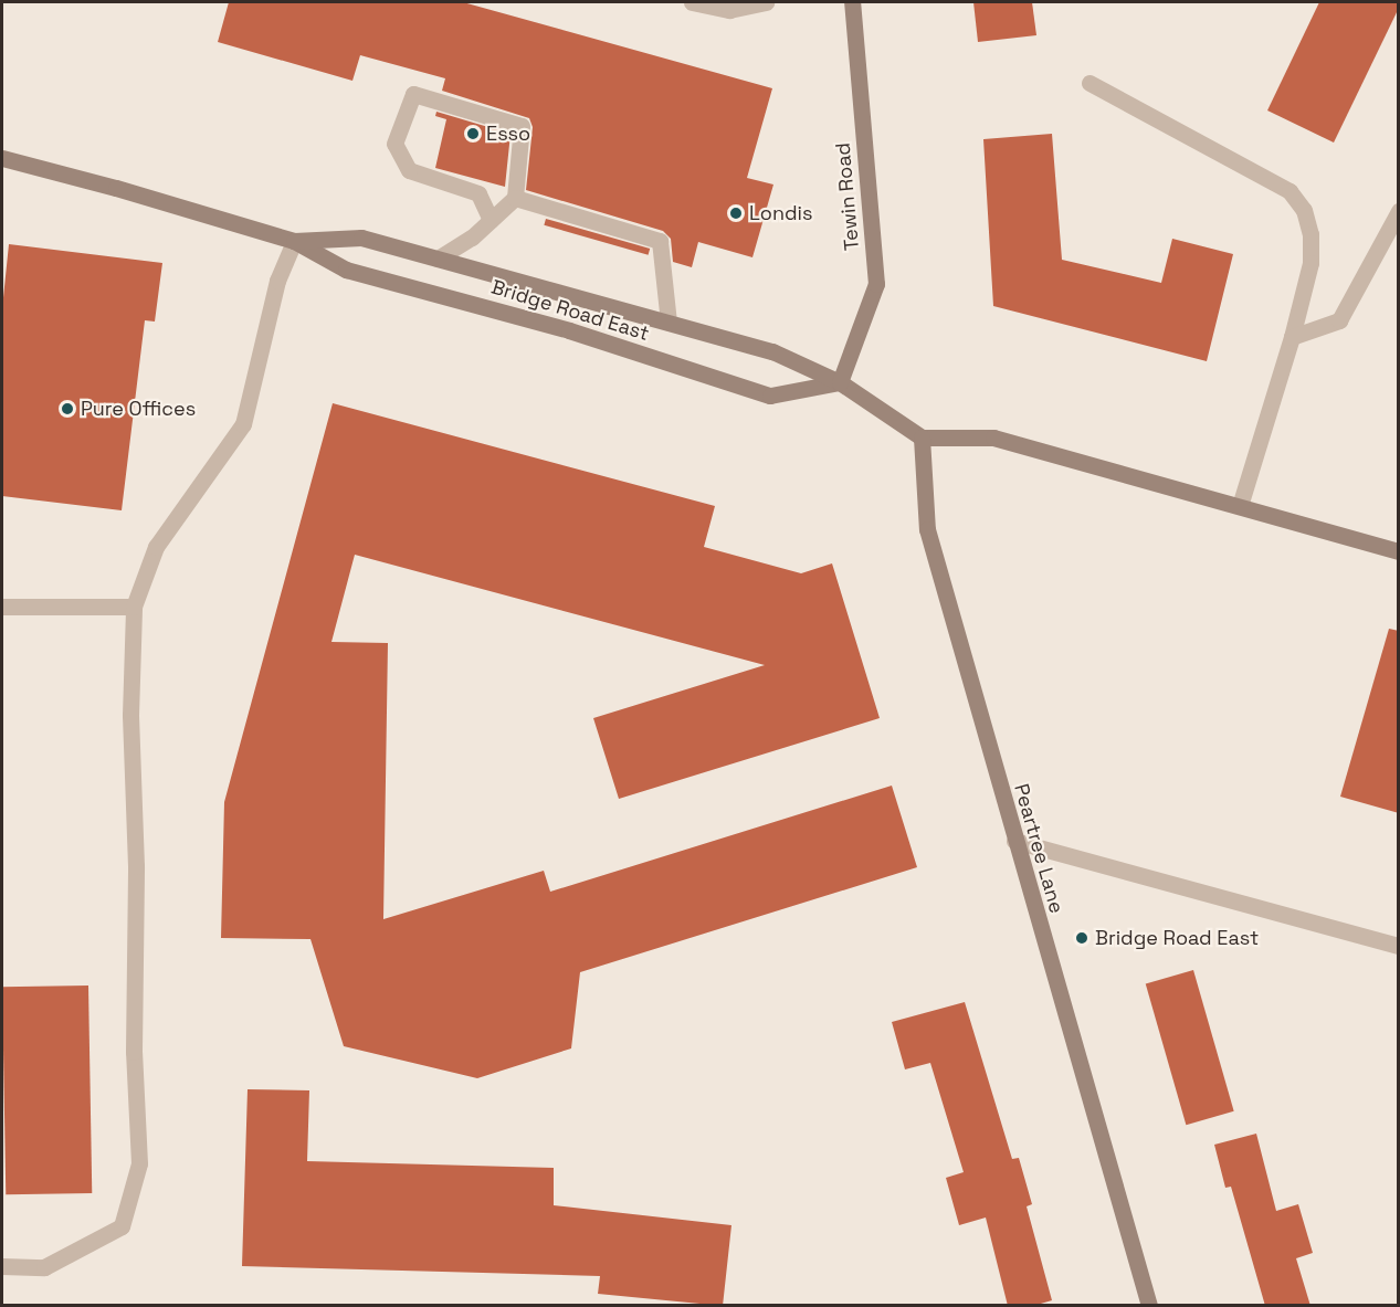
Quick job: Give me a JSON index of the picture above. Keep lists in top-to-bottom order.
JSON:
{
  "streets": {
    "street": ["Tewin Road", "Bridge Road East", "Peartree Lane"]
  },
  "crossings": [
    ["Tewin Road", "Bridge Road East"],
    ["Bridge Road East", "Peartree Lane"]
  ],
  "places": [
    "Esso",
    "Londis",
    "Pure Offices",
    "Bridge Road East"
  ]
}
